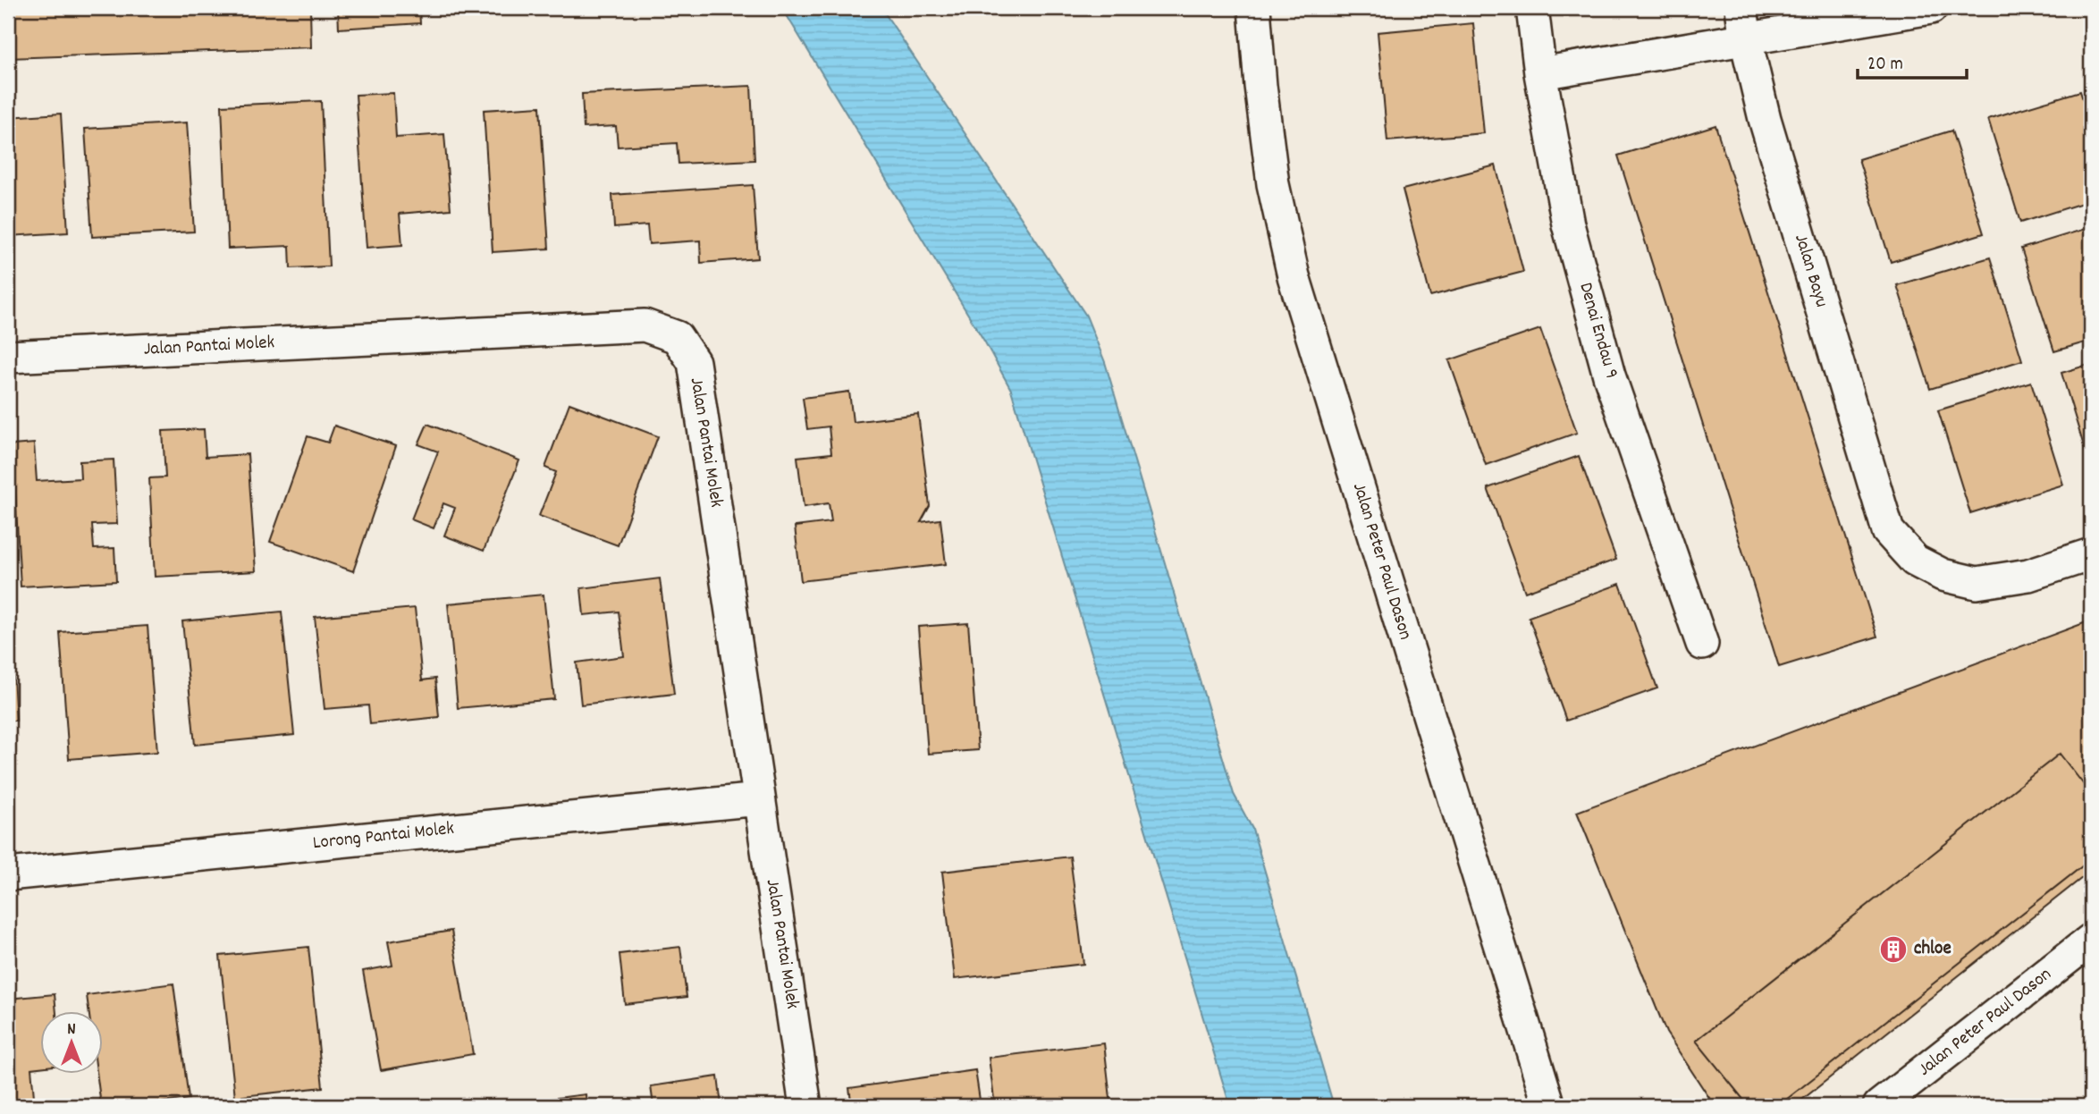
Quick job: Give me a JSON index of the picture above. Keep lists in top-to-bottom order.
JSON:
{
  "streets": {
    "street": [
      "Jalan Bayu",
      "Denai Endau 9",
      "Jalan Pantai Molek",
      "Jalan Peter Paul Dason",
      "Lorong Pantai Molek"
    ]
  },
  "crossings": [
    ["Jalan Pantai Molek", "Lorong Pantai Molek"]
  ],
  "places": {
    "building": ["chloe"]
  },
  "scale_bar": "20 m",
  "north": "top"
}
